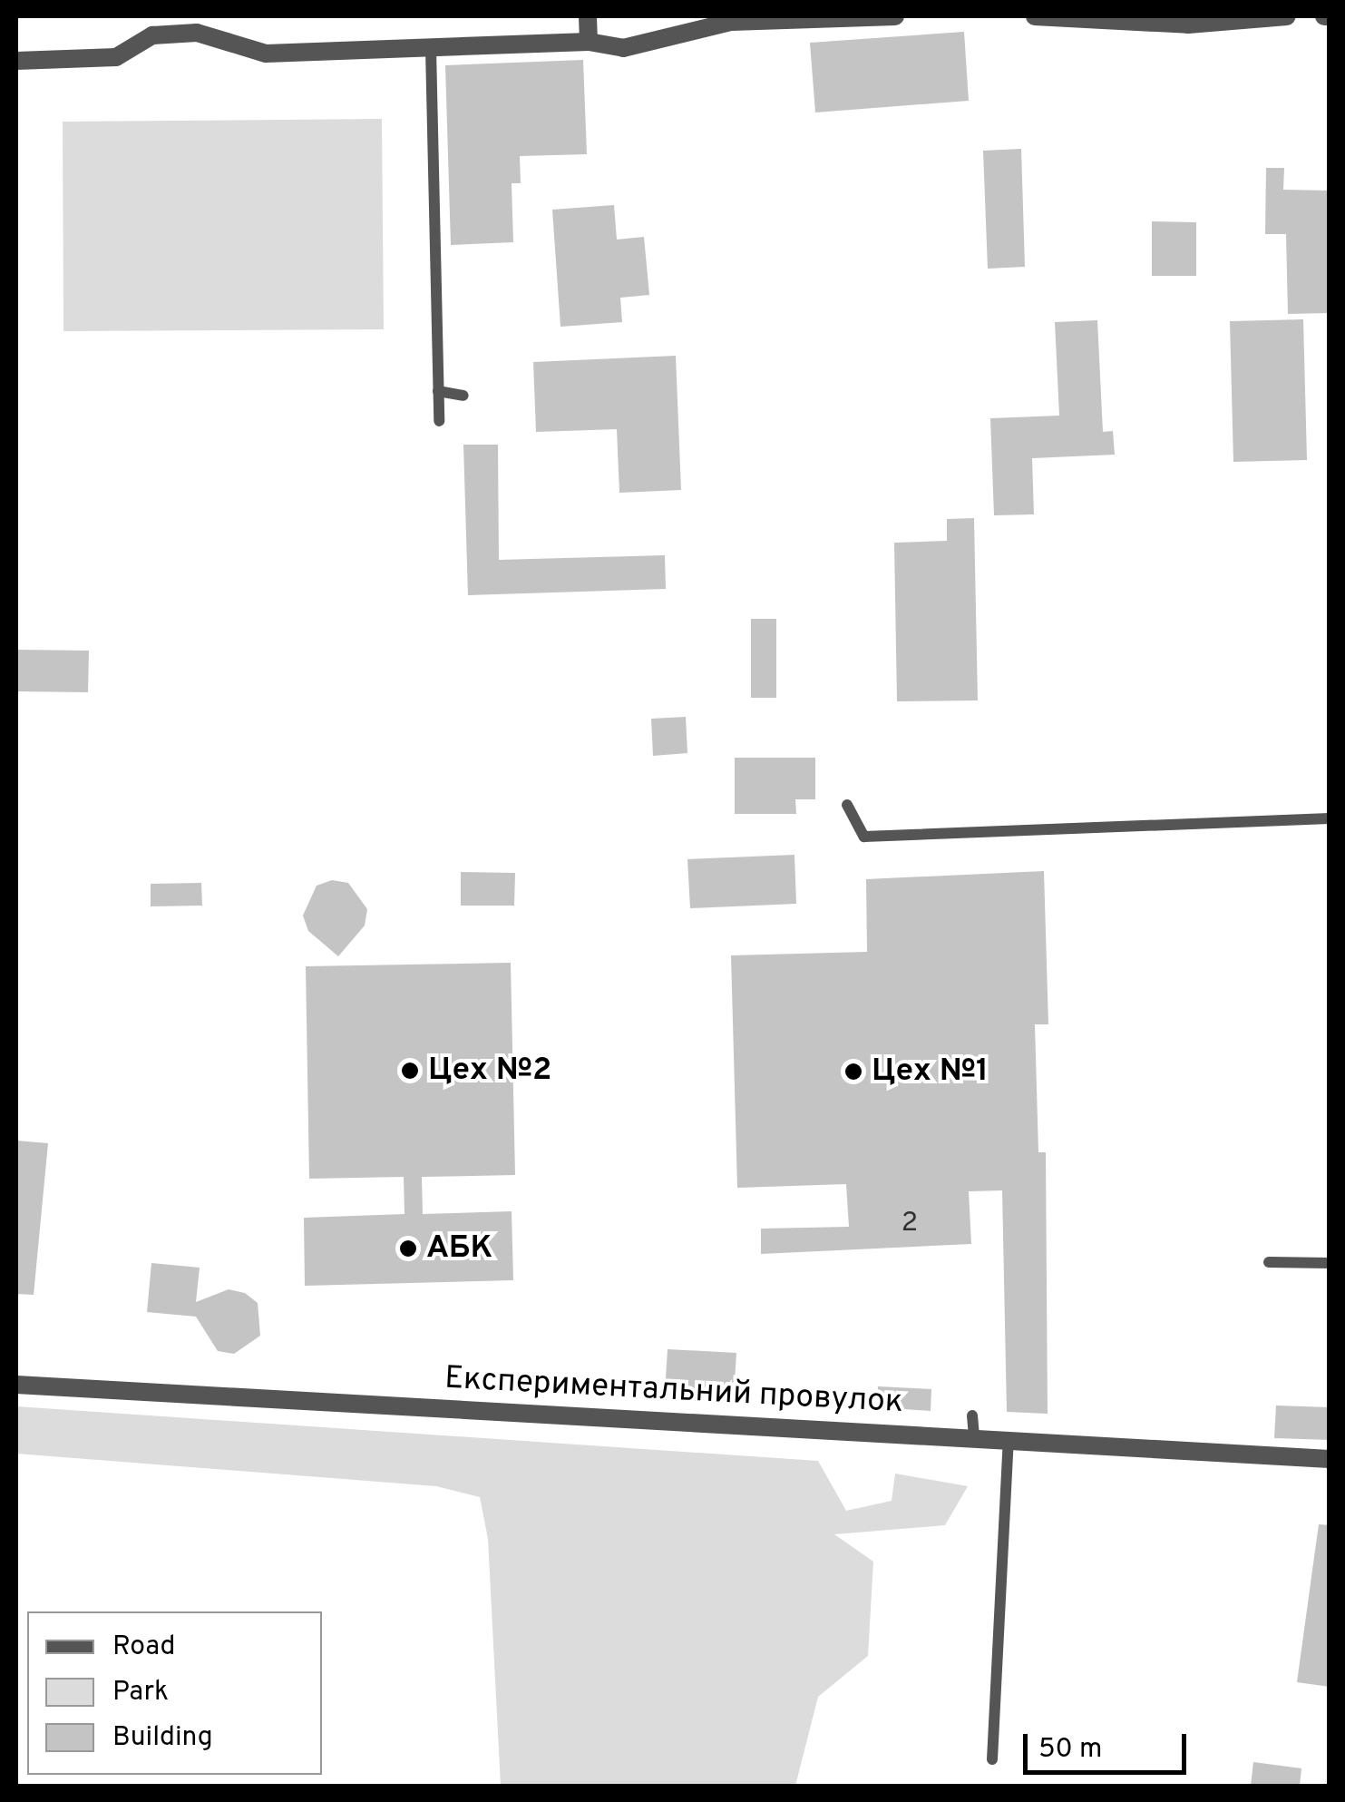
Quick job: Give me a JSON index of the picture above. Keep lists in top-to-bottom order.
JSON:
{
  "streets": {
    "street": ["Експериментальний провулок"]
  },
  "places": ["Цех №2", "Цех №1", "АБК"],
  "house_numbers": ["2"],
  "legend": ["Road", "Park", "Building"],
  "scale_bar": "50 m"
}
